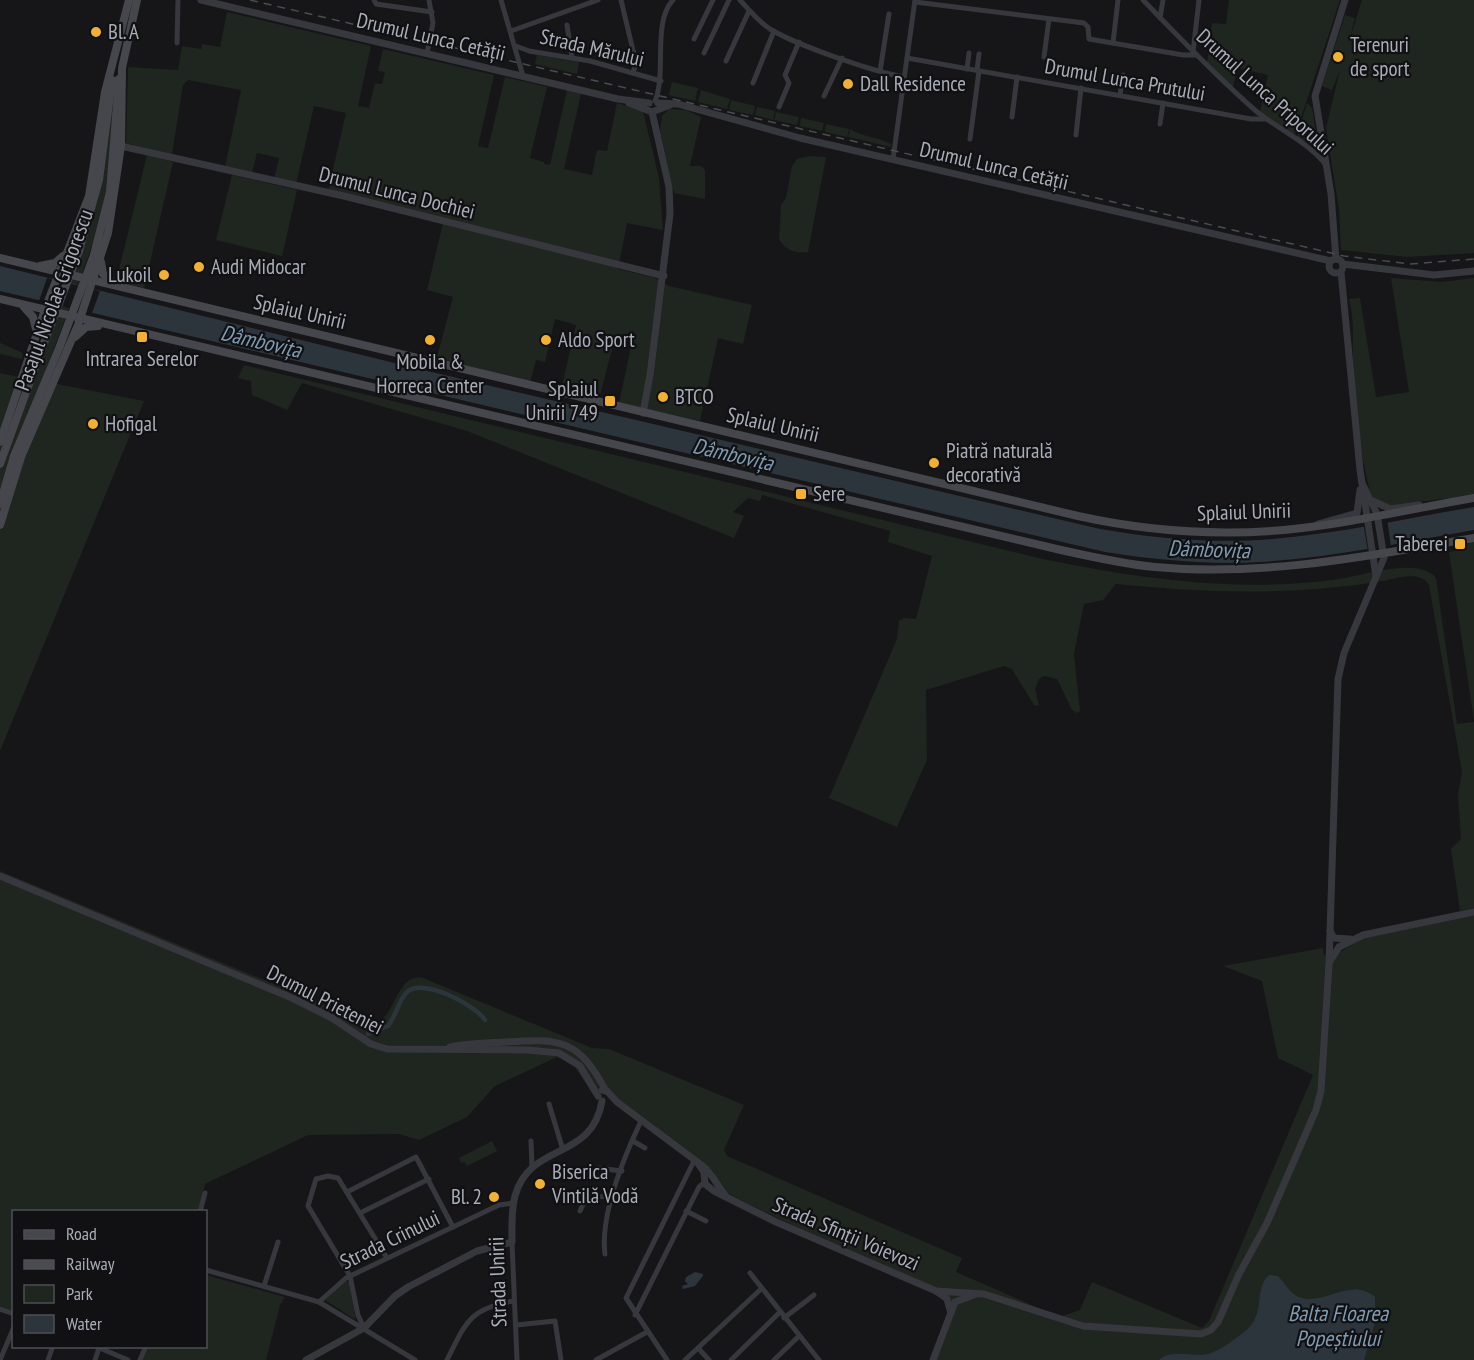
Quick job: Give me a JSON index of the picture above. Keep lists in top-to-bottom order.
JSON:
{
  "streets": {
    "main road": ["Pasajul Nicolae Grigorescu", "Splaiul Unirii"],
    "street": [
      "Drumul Lunca Cetății",
      "Strada Mărului",
      "Drumul Lunca Prutului",
      "Drumul Lunca Priporului",
      "Drumul Lunca Dochiei",
      "Drumul Prieteniei",
      "Strada Sfinții Voievozi",
      "Strada Crinului",
      "Strada Unirii"
    ]
  },
  "crossings": [
    ["Drumul Lunca Cetății", "Strada Mărului"],
    ["Drumul Lunca Cetății", "Drumul Lunca Priporului"],
    ["Drumul Lunca Prutului", "Drumul Lunca Priporului"],
    ["Drumul Prieteniei", "Strada Sfinții Voievozi"],
    ["Drumul Prieteniei", "Strada Unirii"],
    ["Strada Sfinții Voievozi", "Strada Unirii"],
    ["Strada Crinului", "Strada Unirii"]
  ],
  "water": ["Dâmbovița", "Balta Floarea Popeștiului"],
  "places": {
    "other": [
      "Bl. A",
      "Terenuri de sport",
      "Dall Residence",
      "Audi Midocar",
      "Lukoil",
      "Mobila & Horreca Center",
      "Aldo Sport",
      "BTCO",
      "Hofigal",
      "Piatră naturală decorativă",
      "Biserica Vintilă Vodă",
      "Bl. 2"
    ],
    "transit": [
      "Intrarea Serelor",
      "Splaiul Unirii 749",
      "Sere",
      "Taberei"
    ]
  },
  "legend": [
    "Road",
    "Railway",
    "Park",
    "Water"
  ]
}
